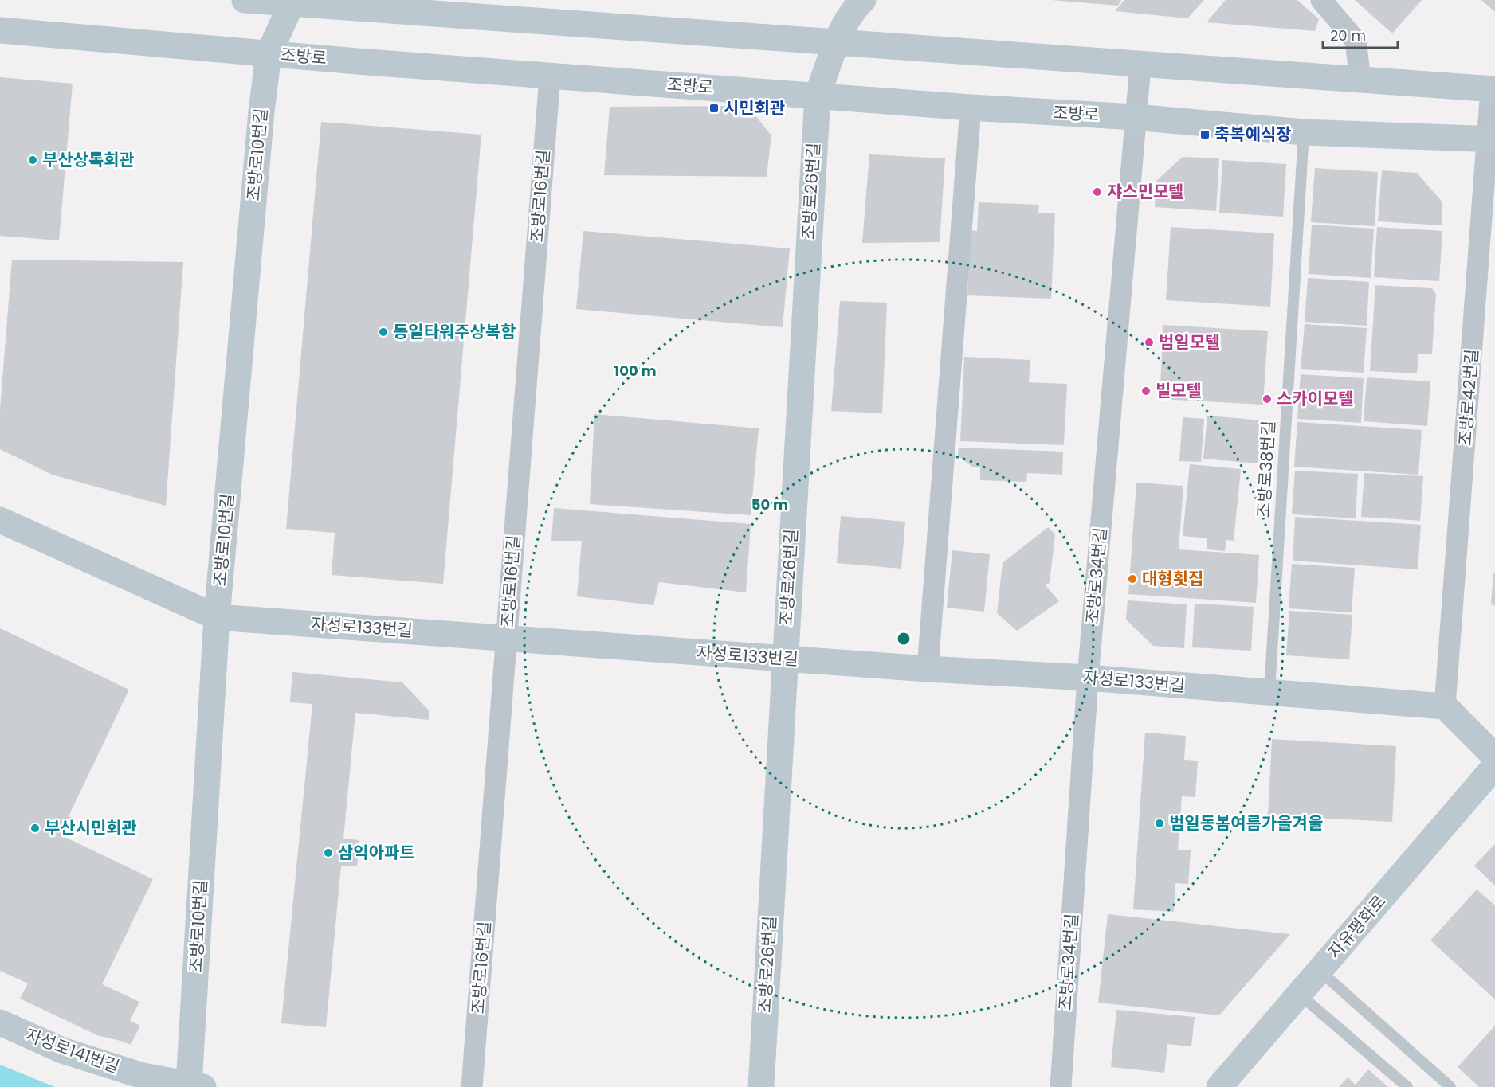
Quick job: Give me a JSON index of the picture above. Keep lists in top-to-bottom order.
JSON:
{
  "streets": {
    "street": [
      "조방로",
      "조방로10번길",
      "조방로26번길",
      "조방로16번길",
      "조방로42번길",
      "조방로34번길",
      "자성로133번길",
      "자유평화로",
      "자성로141번길"
    ],
    "lane": ["조방로38번길"]
  },
  "crossings": [
    ["조방로", "조방로10번길"],
    ["조방로", "조방로26번길"],
    ["조방로", "조방로16번길"],
    ["조방로", "조방로42번길"],
    ["조방로", "조방로38번길"],
    ["조방로", "조방로34번길"],
    ["조방로10번길", "자성로133번길"],
    ["조방로10번길", "자성로141번길"],
    ["조방로26번길", "자성로133번길"],
    ["조방로16번길", "자성로133번길"],
    ["조방로42번길", "자성로133번길"],
    ["조방로38번길", "자성로133번길"],
    ["조방로34번길", "자성로133번길"]
  ],
  "places": {
    "transit": ["시민회관", "축복예식장"],
    "other": [
      "부산상록회관",
      "쟈스민모텔",
      "동일타워주상복합",
      "범일모텔",
      "빌모텔",
      "스카이모텔",
      "대형횟집",
      "범일동봄여름가을겨울",
      "부산시민회관",
      "삼익아파트"
    ]
  },
  "scale_bar": "20 m",
  "rings": ["100 m", "50 m"]
}
